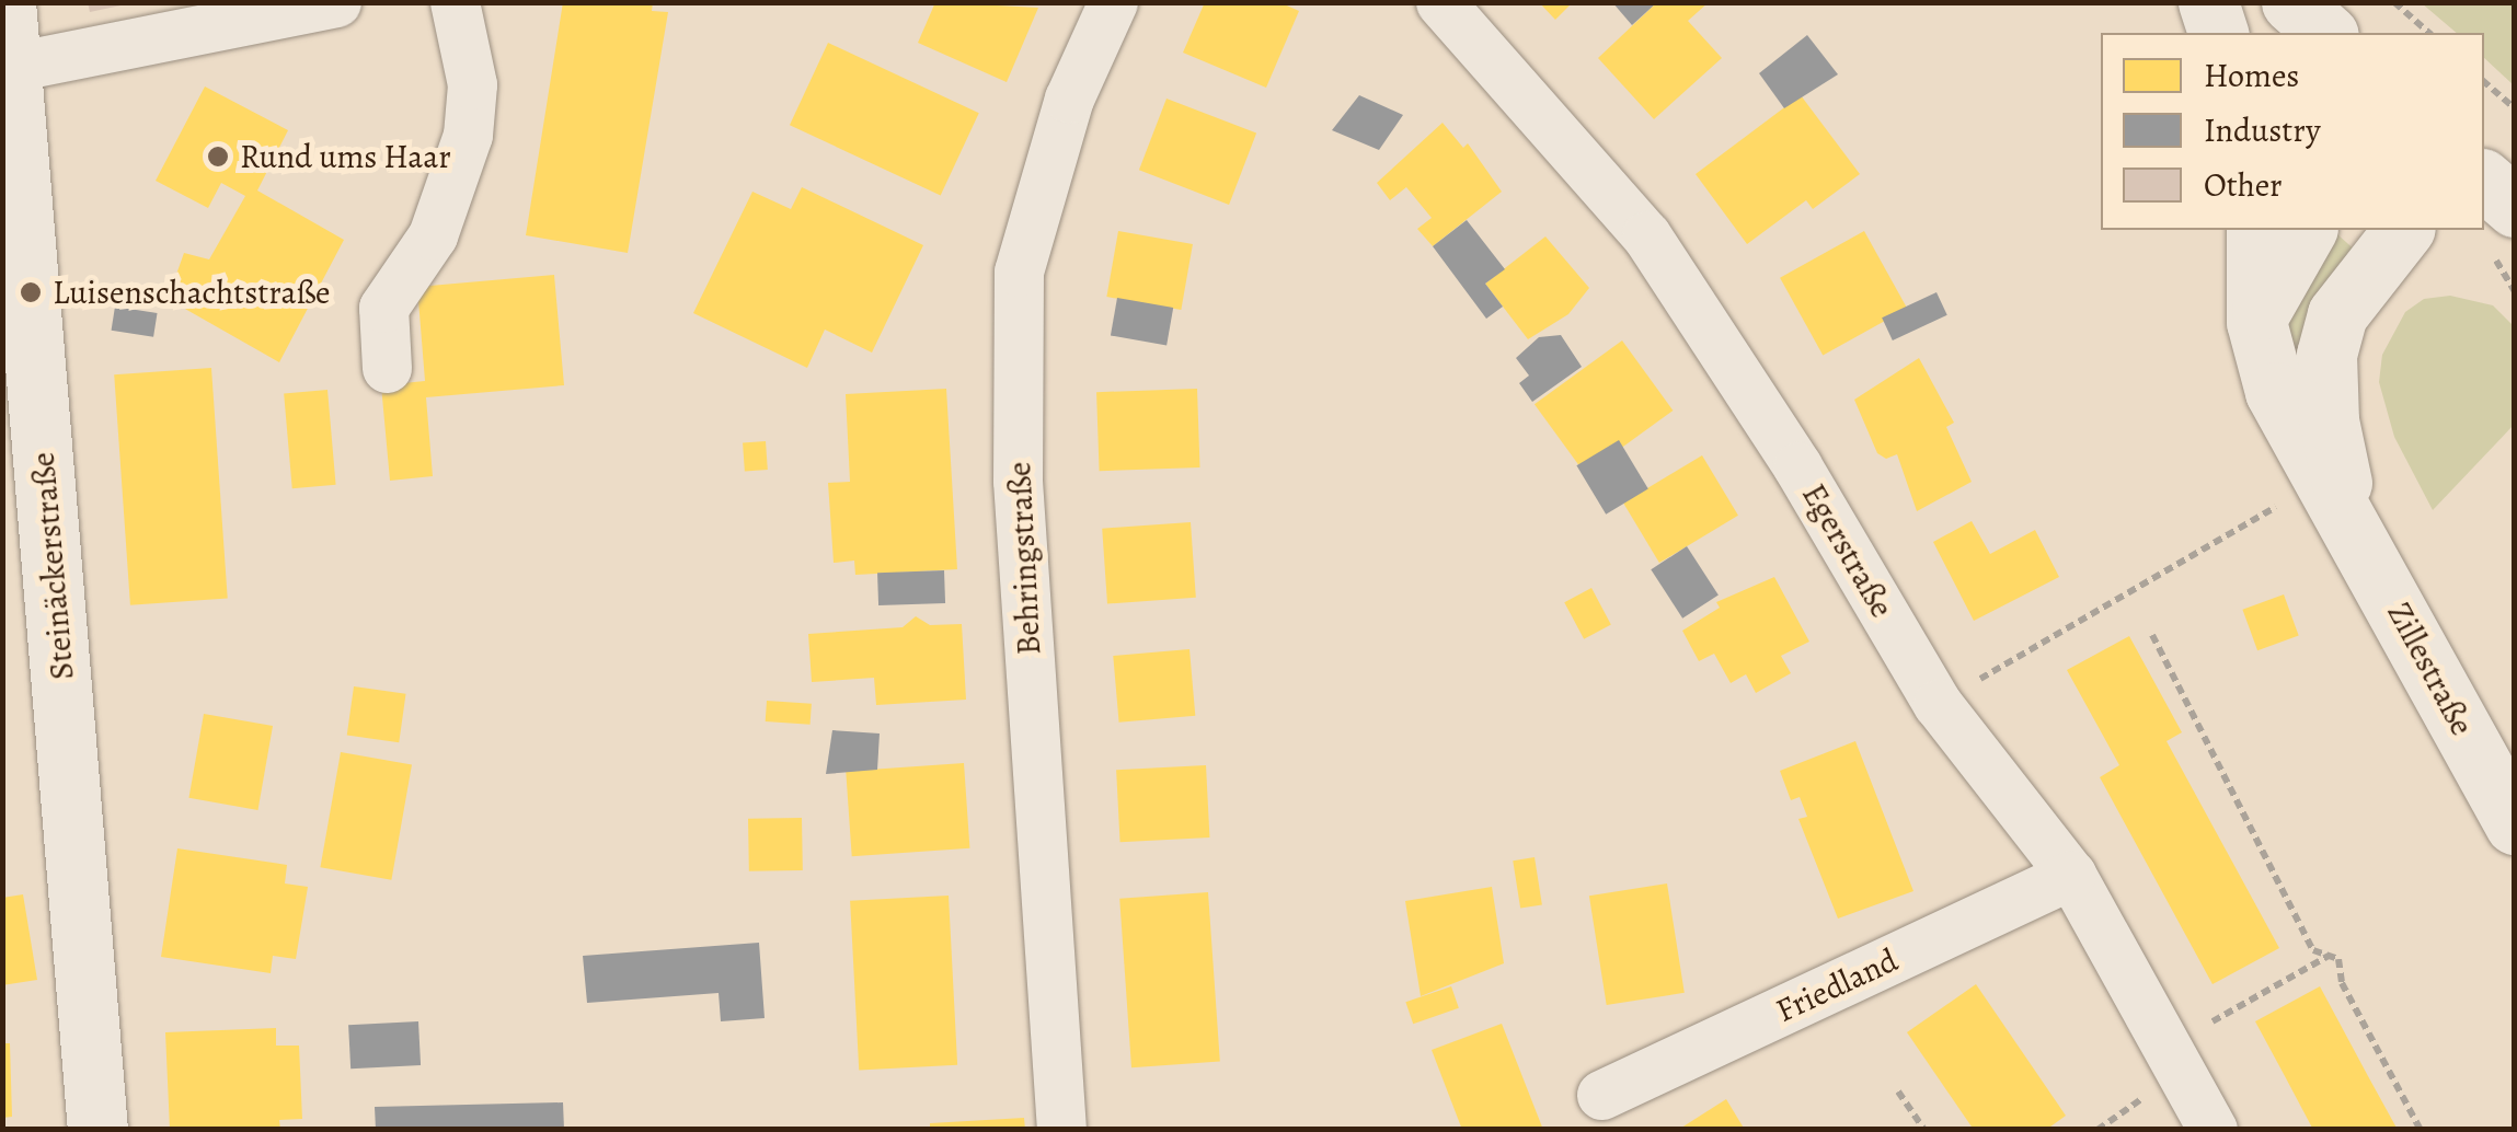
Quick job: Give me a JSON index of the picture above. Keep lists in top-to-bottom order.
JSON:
{
  "streets": {
    "main road": ["Steinäckerstraße", "Zillestraße"],
    "street": ["Egerstraße", "Behringstraße", "Friedland"]
  },
  "crossings": [
    ["Egerstraße", "Friedland"]
  ],
  "places": ["Rund ums Haar", "Luisenschachtstraße"],
  "legend": ["Homes", "Industry", "Other"]
}
